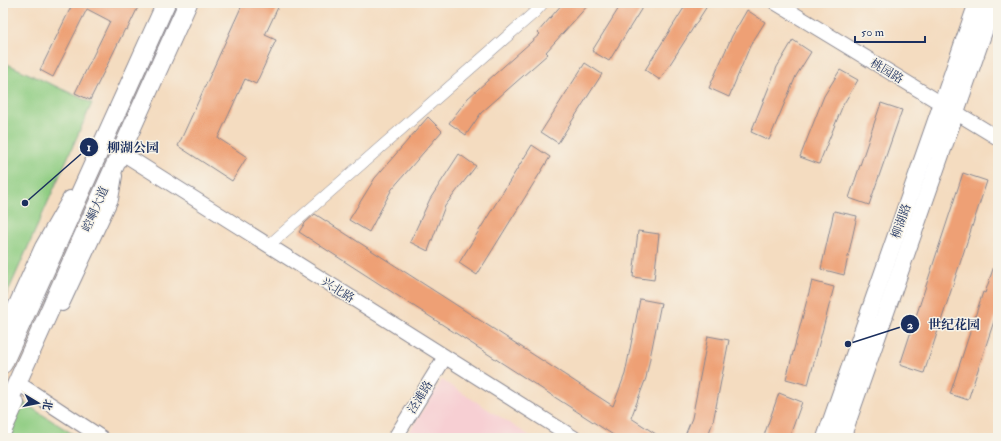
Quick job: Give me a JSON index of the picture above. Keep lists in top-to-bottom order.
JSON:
{
  "streets": {
    "main road": ["崆峒大道", "柳湖路"],
    "street": ["桃园路", "兴北路", "泾滩路"]
  },
  "crossings": [
    ["桃园路", "柳湖路"],
    ["崆峒大道", "兴北路"],
    ["兴北路", "泾滩路"]
  ],
  "places": ["柳湖公园", "世纪花园"],
  "scale_bar": "50 m",
  "north": "right"
}
